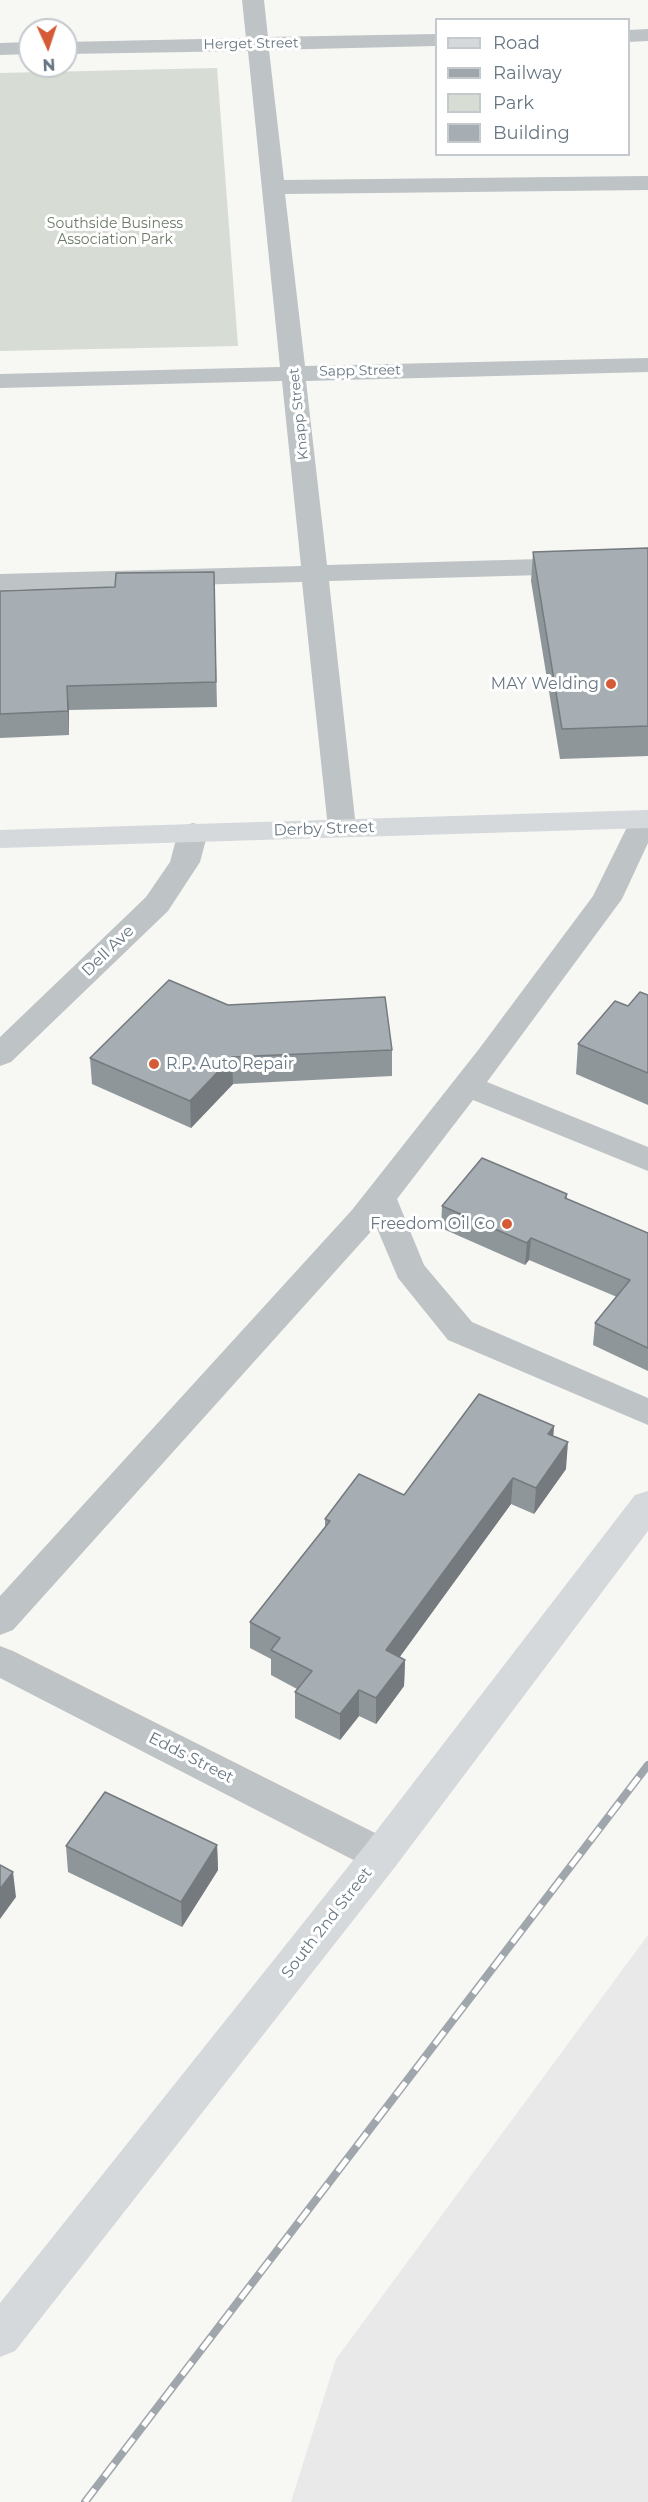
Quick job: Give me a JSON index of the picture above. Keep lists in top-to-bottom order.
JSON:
{
  "streets": {
    "main road": ["Derby Street", "South 2nd Street"],
    "street": [
      "Herget Street",
      "Sapp Street",
      "Knapp Street",
      "Dell Ave",
      "Edds Street"
    ]
  },
  "crossings": [
    ["Herget Street", "Knapp Street"],
    ["Sapp Street", "Knapp Street"],
    ["Knapp Street", "Derby Street"],
    ["Derby Street", "Dell Ave"],
    ["Edds Street", "South 2nd Street"]
  ],
  "parks": ["Southside Business Association Park"],
  "places": ["MAY Welding", "R.P. Auto Repair", "Freedom Oil Co"],
  "legend": [
    "Road",
    "Railway",
    "Park",
    "Building"
  ],
  "north": "bottom"
}
